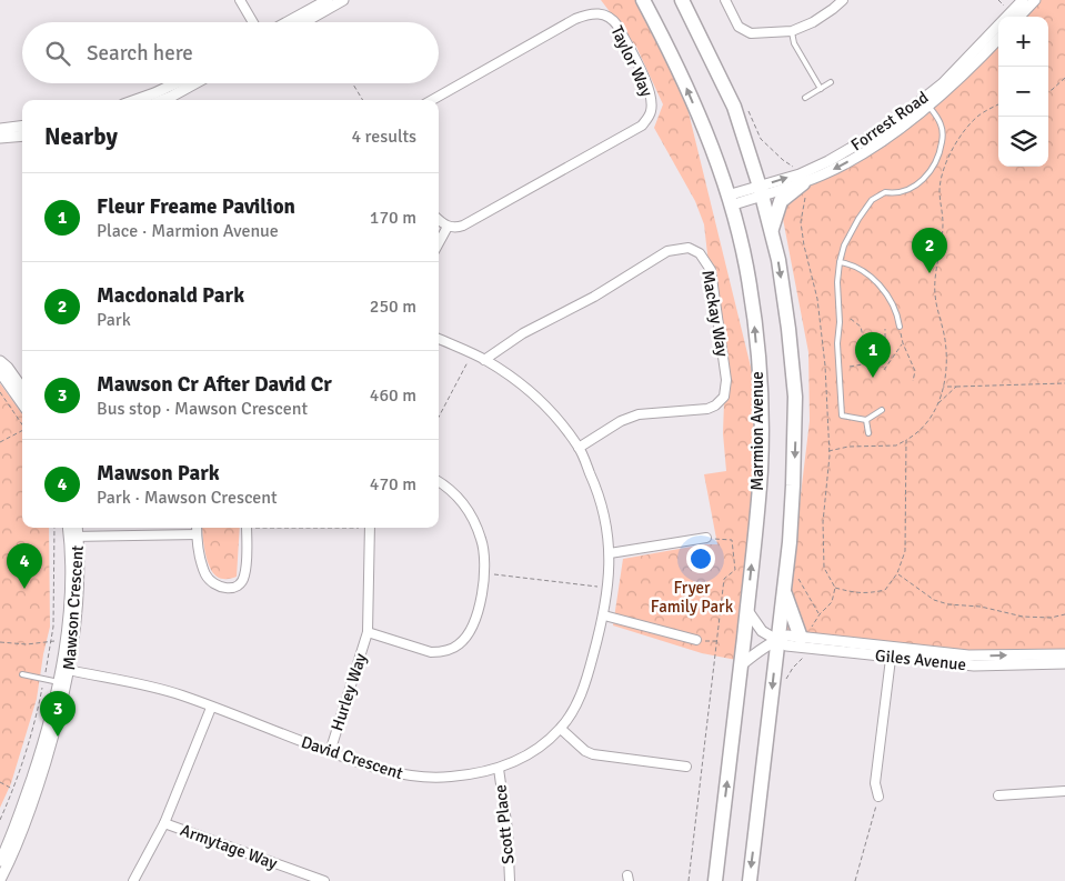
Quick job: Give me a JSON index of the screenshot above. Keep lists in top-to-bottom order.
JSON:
{
  "streets": {
    "highway": ["Marmion Avenue"],
    "street": [
      "Taylor Way",
      "Forrest Road",
      "Mackay Way",
      "Mawson Crescent",
      "Giles Avenue",
      "Hurley Way",
      "David Crescent",
      "Scott Place",
      "Armytage Way"
    ]
  },
  "crossings": [
    ["Forrest Road", "Marmion Avenue"],
    ["Mackay Way", "David Crescent"],
    ["Marmion Avenue", "Giles Avenue"],
    ["Mawson Crescent", "David Crescent"],
    ["Hurley Way", "David Crescent"],
    ["David Crescent", "Scott Place"],
    ["David Crescent", "Armytage Way"]
  ],
  "parks": ["Fryer Family Park"],
  "page": {
    "map_buttons": ["+", "−"],
    "search": "Search here",
    "heading": ["Nearby", "4 results"],
    "list": [
      {
        "mark": "1",
        "name": "Fleur Freame Pavilion",
        "note": "Place · Marmion Avenue",
        "value": "170 m"
      },
      {
        "mark": "2",
        "name": "Macdonald Park",
        "note": "Park",
        "value": "250 m"
      },
      {
        "mark": "3",
        "name": "Mawson Cr After David Cr",
        "note": "Bus stop · Mawson Crescent",
        "value": "460 m"
      },
      {
        "mark": "4",
        "name": "Mawson Park",
        "note": "Park · Mawson Crescent",
        "value": "470 m"
      }
    ],
    "pins": [
      "2",
      "1",
      "4",
      "3"
    ]
  }
}
